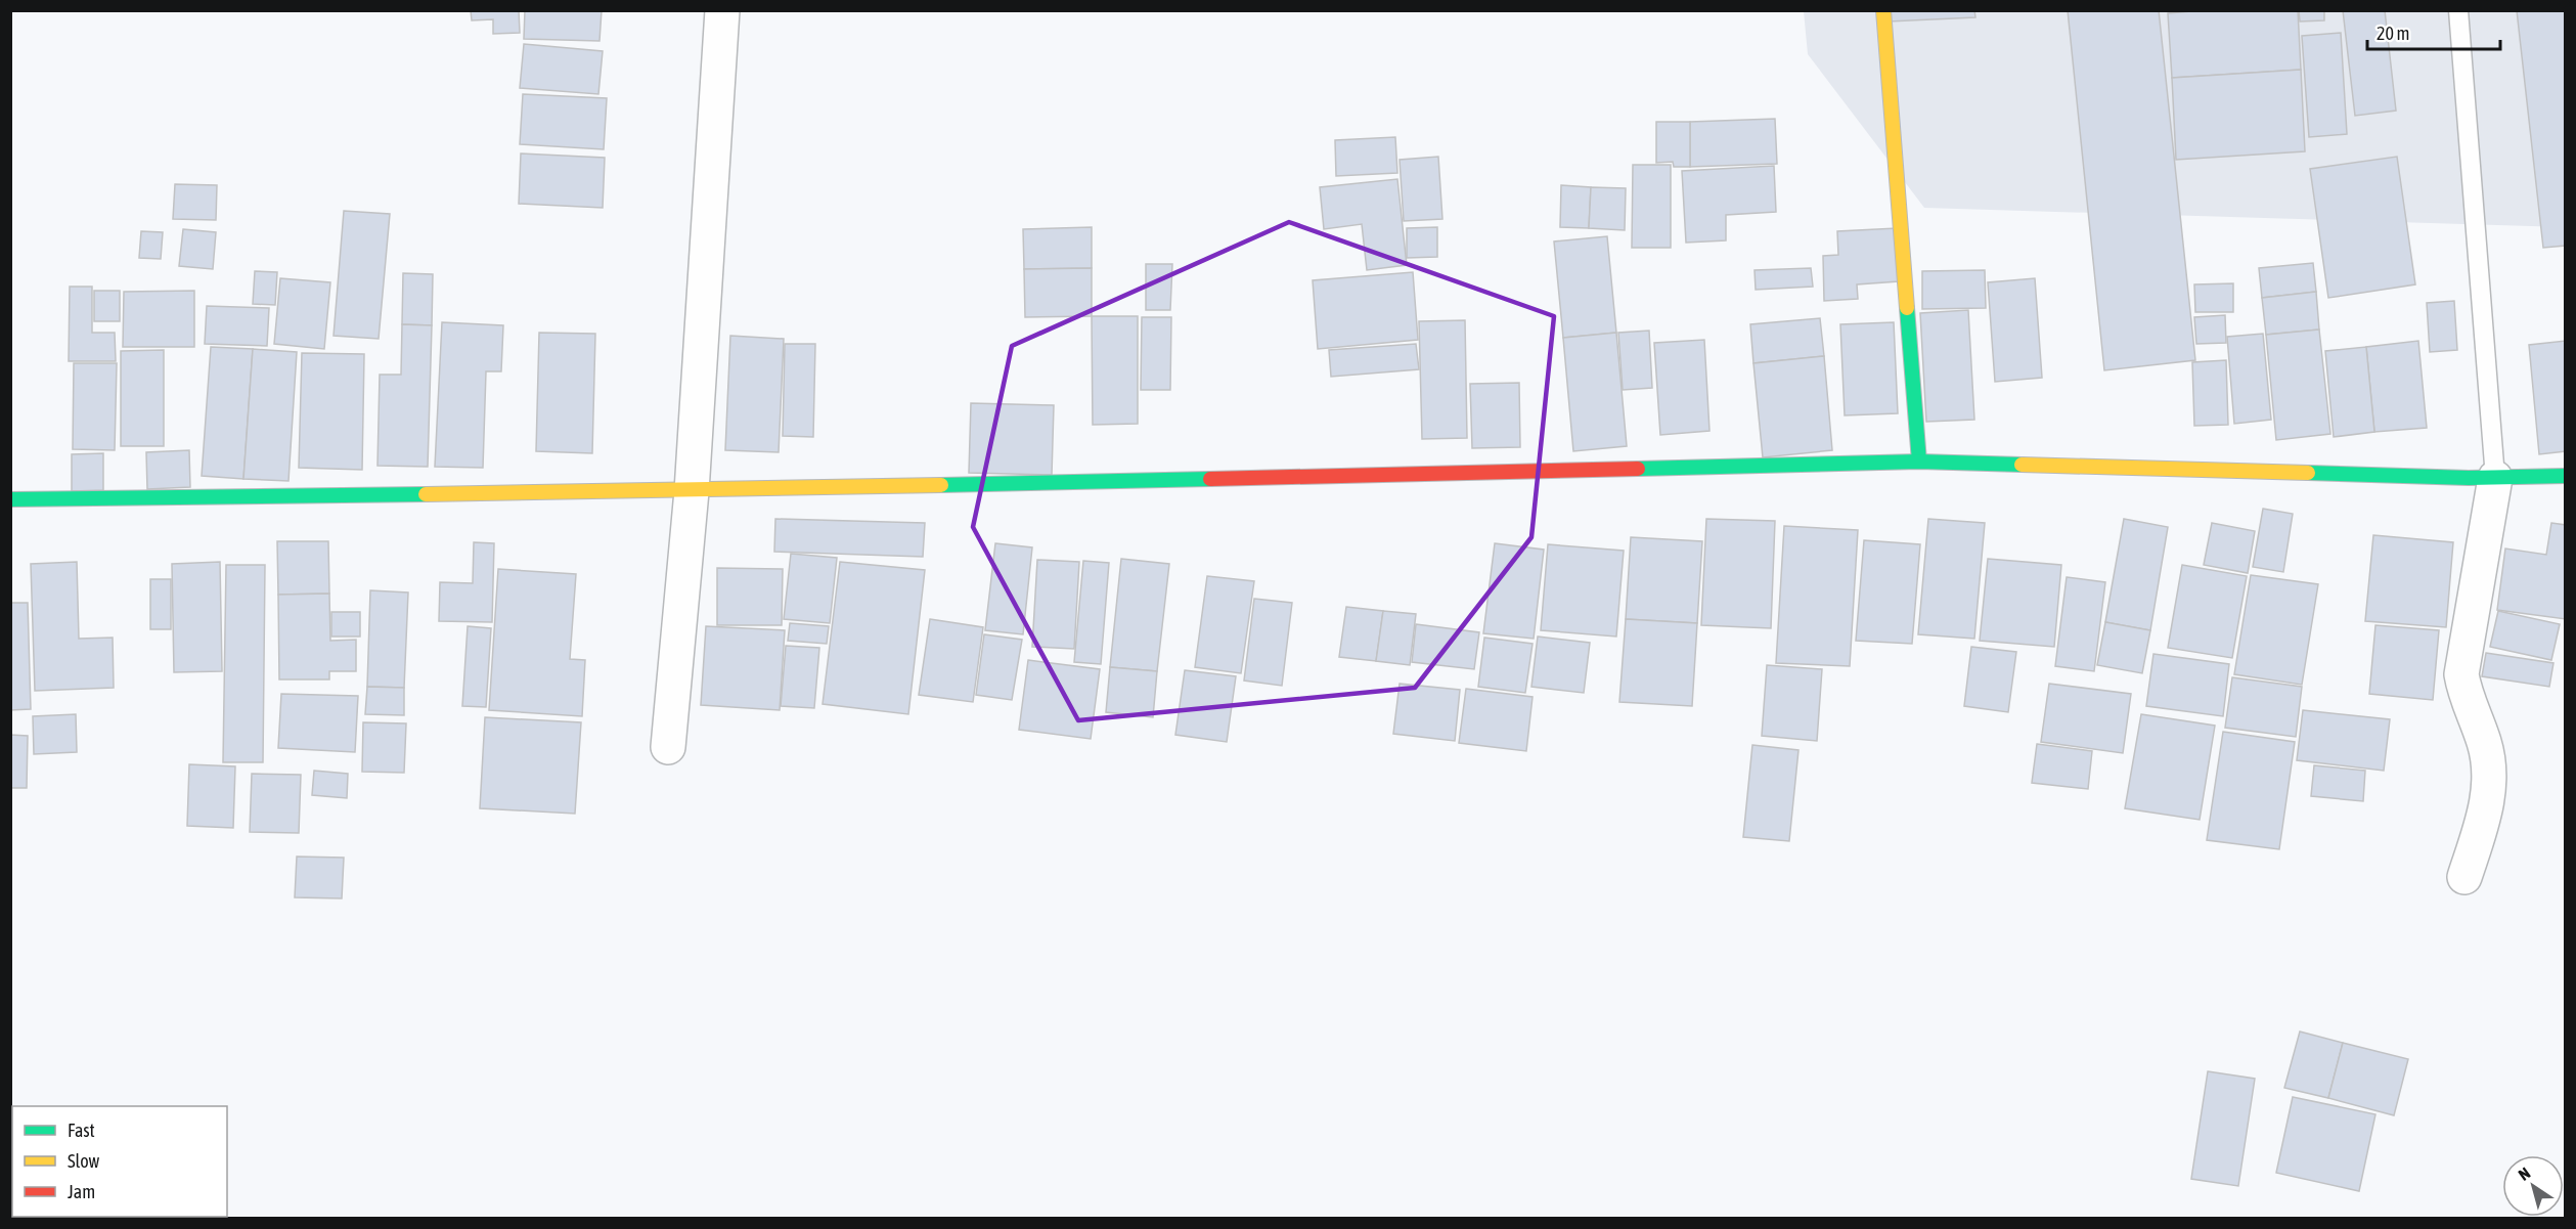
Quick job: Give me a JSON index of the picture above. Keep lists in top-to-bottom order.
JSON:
{
  "legend": ["Fast", "Slow", "Jam"],
  "scale_bar": "20 m",
  "north": "top left"
}
